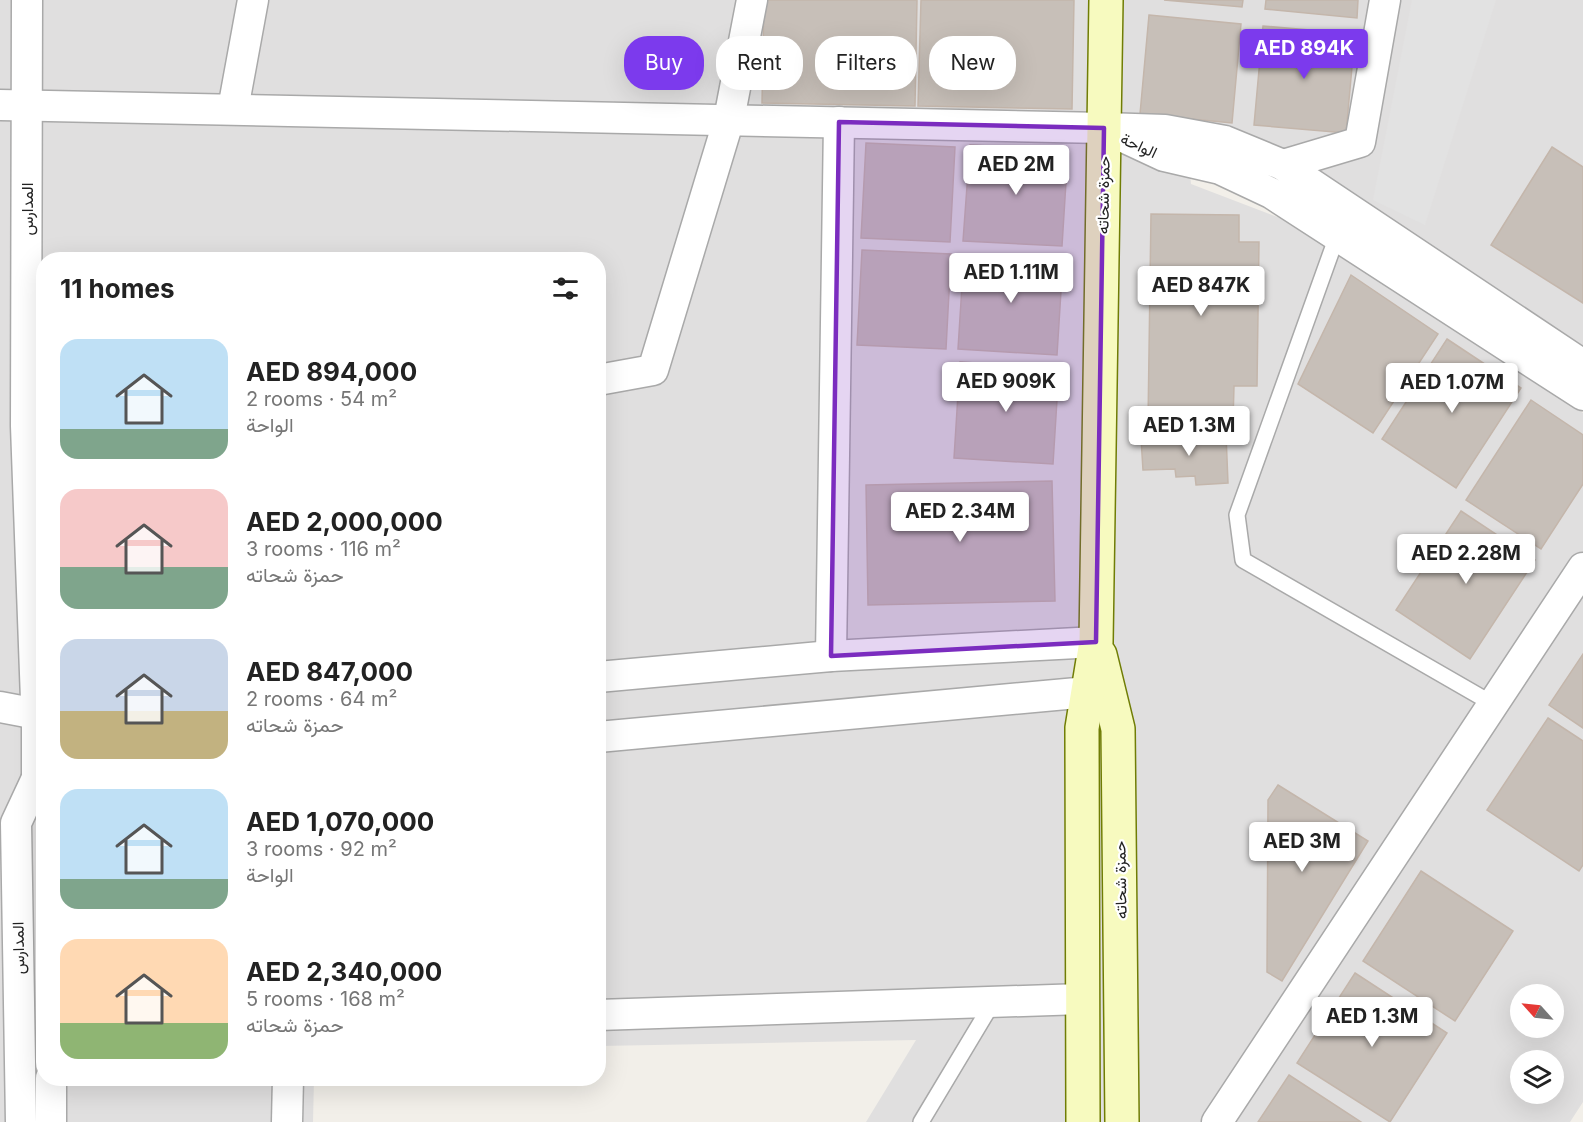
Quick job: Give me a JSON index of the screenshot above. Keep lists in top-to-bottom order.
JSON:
{
  "streets": {
    "main road": ["حمزة شحاته"],
    "street": ["الواحة", "المدارس"]
  },
  "crossings": [
    ["الواحة", "حمزة شحاته"]
  ],
  "north": "top left",
  "page": {
    "price": [
      "AED 894K",
      "AED 2M",
      "AED 1.11M",
      "AED 847K",
      "AED 909K",
      "AED 1.07M",
      "AED 1.3M",
      "AED 2.34M",
      "AED 2.28M",
      "AED 3M",
      "AED 1.3M"
    ],
    "chip": [
      "Buy",
      "Rent",
      "Filters",
      "New"
    ],
    "heading": "11 homes",
    "list": [
      {
        "name": "AED 894,000",
        "note": "2 rooms · 54 m² · الواحة"
      },
      {
        "name": "AED 2,000,000",
        "note": "3 rooms · 116 m² · حمزة شحاته"
      },
      {
        "name": "AED 847,000",
        "note": "2 rooms · 64 m² · حمزة شحاته"
      },
      {
        "name": "AED 1,070,000",
        "note": "3 rooms · 92 m² · الواحة"
      },
      {
        "name": "AED 2,340,000",
        "note": "5 rooms · 168 m² · حمزة شحاته"
      }
    ]
  }
}
